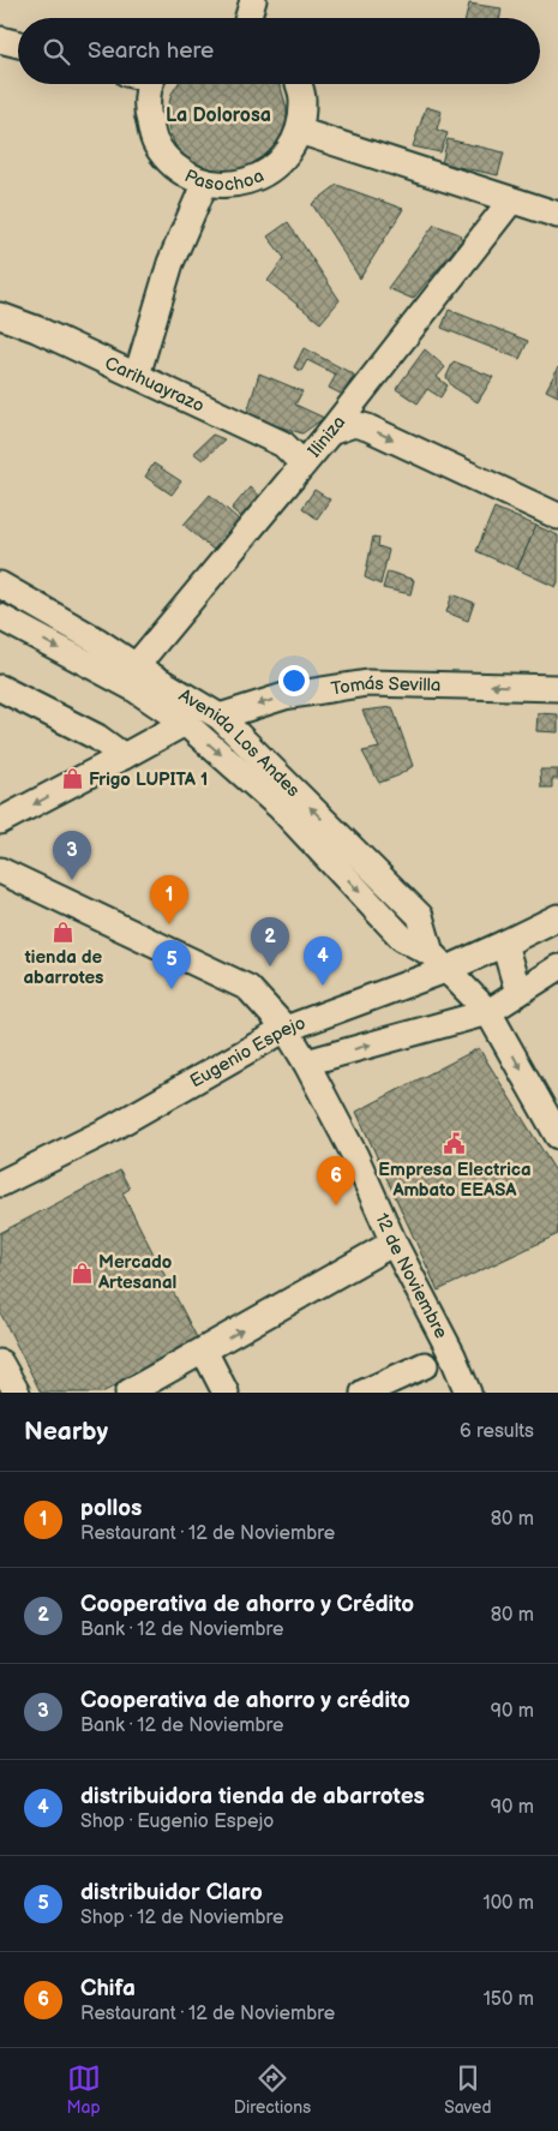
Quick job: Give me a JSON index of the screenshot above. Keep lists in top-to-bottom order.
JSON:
{
  "streets": {
    "street": [
      "Pasochoa",
      "Carihuayrazo",
      "Iliniza",
      "Tomás Sevilla",
      "Avenida Los Andes",
      "Eugenio Espejo",
      "12 de Noviembre"
    ]
  },
  "crossings": [
    ["Carihuayrazo", "Iliniza"],
    ["Iliniza", "Avenida Los Andes"],
    ["Tomás Sevilla", "Avenida Los Andes"],
    ["Avenida Los Andes", "Eugenio Espejo"],
    ["Eugenio Espejo", "12 de Noviembre"]
  ],
  "one_way": ["Tomás Sevilla"],
  "districts": ["La Dolorosa"],
  "places": {
    "shop": ["Frigo LUPITA 1", "tienda de abarrotes", "Mercado Artesanal"],
    "public building": ["Empresa Electrica Ambato EEASA"]
  },
  "page": {
    "search": "Search here",
    "pins": [
      "3",
      "1",
      "2",
      "4",
      "5",
      "6"
    ],
    "heading": ["Nearby", "6 results"],
    "list": [
      {
        "mark": "1",
        "name": "pollos",
        "note": "Restaurant · 12 de Noviembre",
        "value": "80 m"
      },
      {
        "mark": "2",
        "name": "Cooperativa de ahorro y Crédito",
        "note": "Bank · 12 de Noviembre",
        "value": "80 m"
      },
      {
        "mark": "3",
        "name": "Cooperativa de ahorro y crédito",
        "note": "Bank · 12 de Noviembre",
        "value": "90 m"
      },
      {
        "mark": "4",
        "name": "distribuidora tienda de abarrotes",
        "note": "Shop · Eugenio Espejo",
        "value": "90 m"
      },
      {
        "mark": "5",
        "name": "distribuidor Claro",
        "note": "Shop · 12 de Noviembre",
        "value": "100 m"
      },
      {
        "mark": "6",
        "name": "Chifa",
        "note": "Restaurant · 12 de Noviembre",
        "value": "150 m"
      }
    ],
    "nav": ["Map", "Directions", "Saved"]
  }
}
